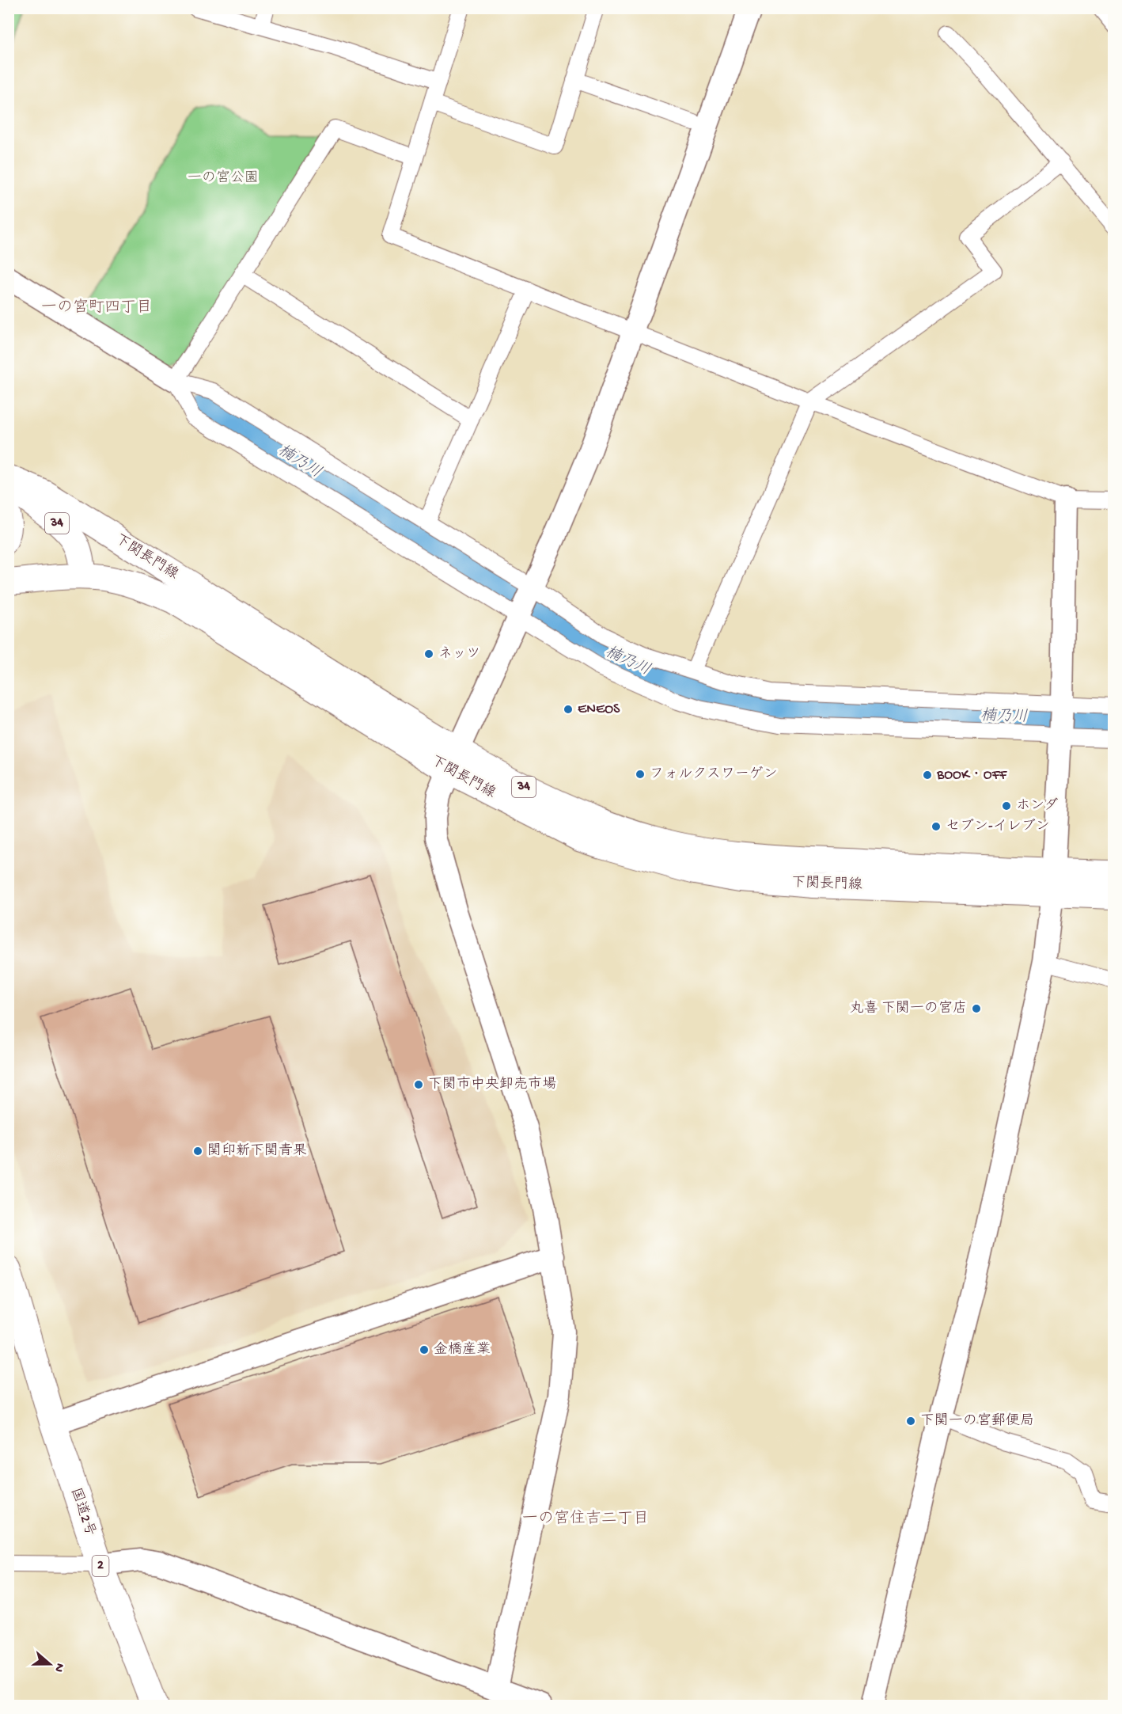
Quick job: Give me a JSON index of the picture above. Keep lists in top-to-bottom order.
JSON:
{
  "streets": {
    "highway": ["国道2号", "2"],
    "main road": ["34", "下関長門線"]
  },
  "crossings": [
    ["34", "下関長門線"]
  ],
  "districts": ["一の宮町四丁目", "一の宮住吉二丁目"],
  "water": ["楠乃川"],
  "parks": ["一の宮公園"],
  "places": [
    "ネッツ",
    "ENEOS",
    "フォルクスワーゲン",
    "BOOK・OFF",
    "ホンダ",
    "セブン-イレブン",
    "丸喜 下関一の宮店",
    "下関市中央卸売市場",
    "関印新下関青果",
    "金橋産業",
    "下関一の宮郵便局"
  ],
  "north": "right"
}
